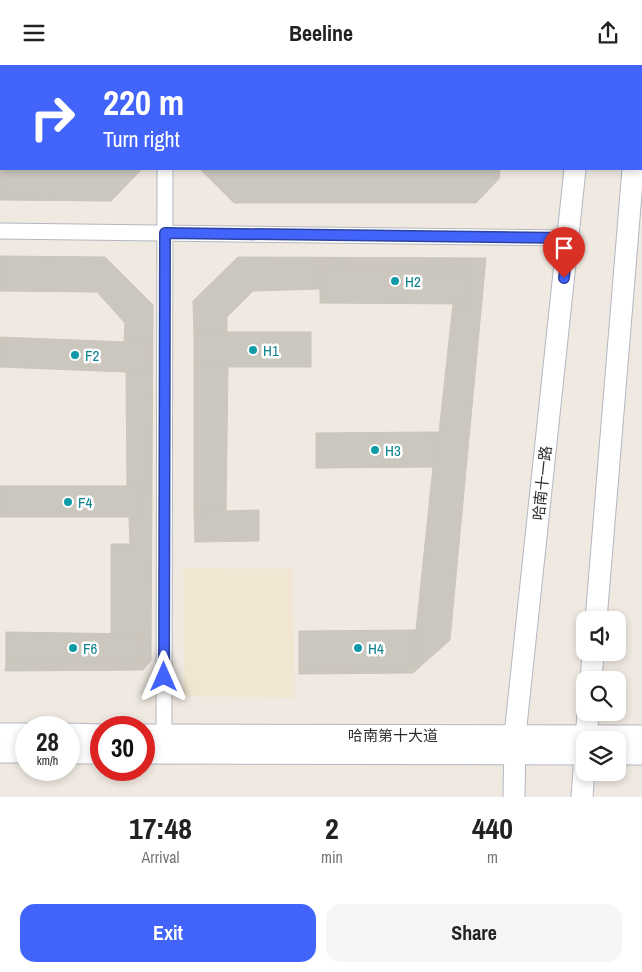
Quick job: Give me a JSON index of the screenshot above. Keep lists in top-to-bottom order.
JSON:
{
  "streets": {
    "main road": ["哈南十一路", "哈南第十大道"]
  },
  "crossings": [
    ["哈南十一路", "哈南第十大道"]
  ],
  "places": [
    "H2",
    "H1",
    "F2",
    "H3",
    "F4",
    "F6",
    "H4"
  ],
  "page": {
    "header": "Beeline",
    "turn": ["220 m", "Turn right"],
    "speed": "28 km/h",
    "limit": "30",
    "eta": [
      "17:48",
      "Arrival",
      "2",
      "min",
      "440",
      "m"
    ],
    "buttons": ["Exit", "Share"]
  }
}
